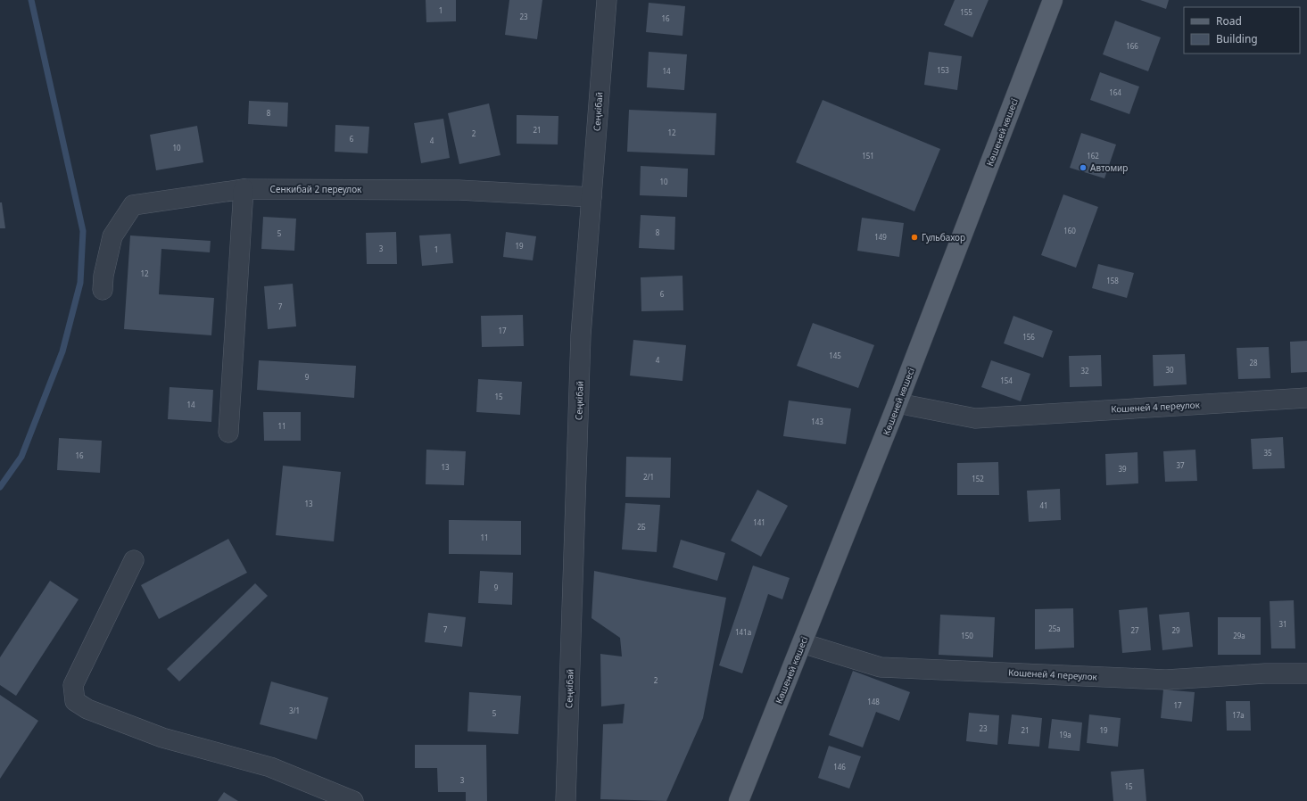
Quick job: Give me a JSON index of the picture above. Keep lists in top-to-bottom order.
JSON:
{
  "streets": {
    "main road": ["Көшеней көшесі"],
    "street": ["Сеңкібай", "Сенкибай 2 переулок", "Кошеней 4 переулок"]
  },
  "crossings": [
    ["Сеңкібай", "Сенкибай 2 переулок"],
    ["Көшеней көшесі", "Кошеней 4 переулок"]
  ],
  "places": ["Автомир", "Гульбахор"],
  "house_numbers": [
    "1",
    "155",
    "23",
    "16",
    "166",
    "153",
    "14",
    "164",
    "8",
    "21",
    "12",
    "2",
    "6",
    "4",
    "10",
    "151",
    "162",
    "10",
    "160",
    "8",
    "5",
    "149",
    "19",
    "3",
    "1",
    "12",
    "158",
    "6",
    "7",
    "17",
    "156",
    "145",
    "4",
    "28",
    "30",
    "32",
    "9",
    "154",
    "15",
    "14",
    "143",
    "11",
    "35",
    "16",
    "37",
    "13",
    "39",
    "2/1",
    "152",
    "13",
    "41",
    "141",
    "2Б",
    "11",
    "9",
    "31",
    "25а",
    "7",
    "27",
    "29",
    "141а",
    "150",
    "29а",
    "2",
    "148",
    "17",
    "3/1",
    "5",
    "17а",
    "23",
    "21",
    "19",
    "19а",
    "146",
    "3",
    "15"
  ],
  "legend": ["Road", "Building"]
}
